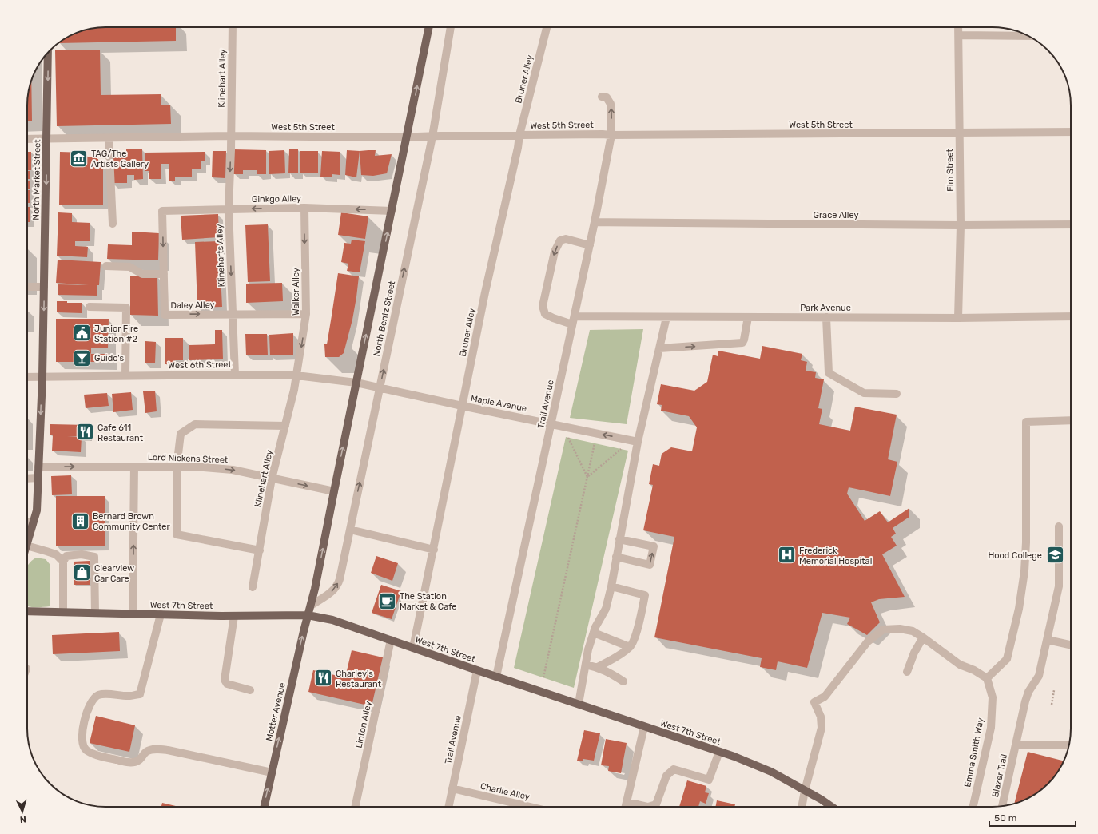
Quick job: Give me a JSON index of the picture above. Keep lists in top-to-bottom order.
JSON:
{
  "streets": {
    "main road": [
      "North Market Street",
      "North Bentz Street",
      "West 7th Street",
      "Motter Avenue"
    ],
    "street": [
      "Klinehart Alley",
      "Bruner Alley",
      "West 5th Street",
      "Elm Street",
      "Ginkgo Alley",
      "Grace Alley",
      "Klineharts Alley",
      "Walker Alley",
      "Daley Alley",
      "Park Avenue",
      "West 6th Street",
      "Maple Avenue",
      "Trail Avenue",
      "Lord Nickens Street",
      "Linton Alley",
      "Emma Smith Way",
      "Blazer Trail",
      "Charlie Alley"
    ]
  },
  "crossings": [
    ["Klinehart Alley", "West 5th Street"],
    ["Klinehart Alley", "Klineharts Alley"],
    ["Klinehart Alley", "Walker Alley"],
    ["Klinehart Alley", "West 6th Street"],
    ["Klinehart Alley", "Lord Nickens Street"],
    ["Bruner Alley", "West 5th Street"],
    ["Bruner Alley", "Maple Avenue"],
    ["Bruner Alley", "West 7th Street"],
    ["West 5th Street", "Elm Street"],
    ["West 5th Street", "North Market Street"],
    ["West 5th Street", "Klineharts Alley"],
    ["West 5th Street", "North Bentz Street"],
    ["West 5th Street", "Trail Avenue"],
    ["Elm Street", "Grace Alley"],
    ["Elm Street", "Park Avenue"],
    ["North Market Street", "West 6th Street"],
    ["North Market Street", "Lord Nickens Street"],
    ["Ginkgo Alley", "Klineharts Alley"],
    ["Ginkgo Alley", "Walker Alley"],
    ["Ginkgo Alley", "Daley Alley"],
    ["Ginkgo Alley", "North Bentz Street"],
    ["Grace Alley", "Trail Avenue"],
    ["Klineharts Alley", "Daley Alley"],
    ["Klineharts Alley", "West 6th Street"],
    ["Walker Alley", "Daley Alley"],
    ["Walker Alley", "West 6th Street"],
    ["Park Avenue", "Trail Avenue"],
    ["North Bentz Street", "West 6th Street"],
    ["North Bentz Street", "Maple Avenue"],
    ["North Bentz Street", "Lord Nickens Street"],
    ["North Bentz Street", "West 7th Street"],
    ["North Bentz Street", "Motter Avenue"],
    ["West 6th Street", "Maple Avenue"],
    ["Maple Avenue", "Trail Avenue"],
    ["Trail Avenue", "West 7th Street"],
    ["Trail Avenue", "Charlie Alley"],
    ["West 7th Street", "Motter Avenue"],
    ["West 7th Street", "Linton Alley"]
  ],
  "one_way": [
    "North Market Street",
    "Ginkgo Alley",
    "Klineharts Alley",
    "Walker Alley",
    "North Bentz Street",
    "Lord Nickens Street",
    "Motter Avenue"
  ],
  "places": {
    "museum": ["TAG/The Artists Gallery"],
    "public building": ["Junior Fire Station #2"],
    "bar": ["Guido's"],
    "restaurant": ["Cafe 611 Restaurant", "Charley's Restaurant"],
    "building": ["Bernard Brown Community Center"],
    "hospital": ["Frederick Memorial Hospital"],
    "school or university": ["Hood College"],
    "shop": ["Clearview Car Care"],
    "cafe": ["The Station Market & Cafe"]
  },
  "scale_bar": "50 m",
  "north": "bottom"
}
